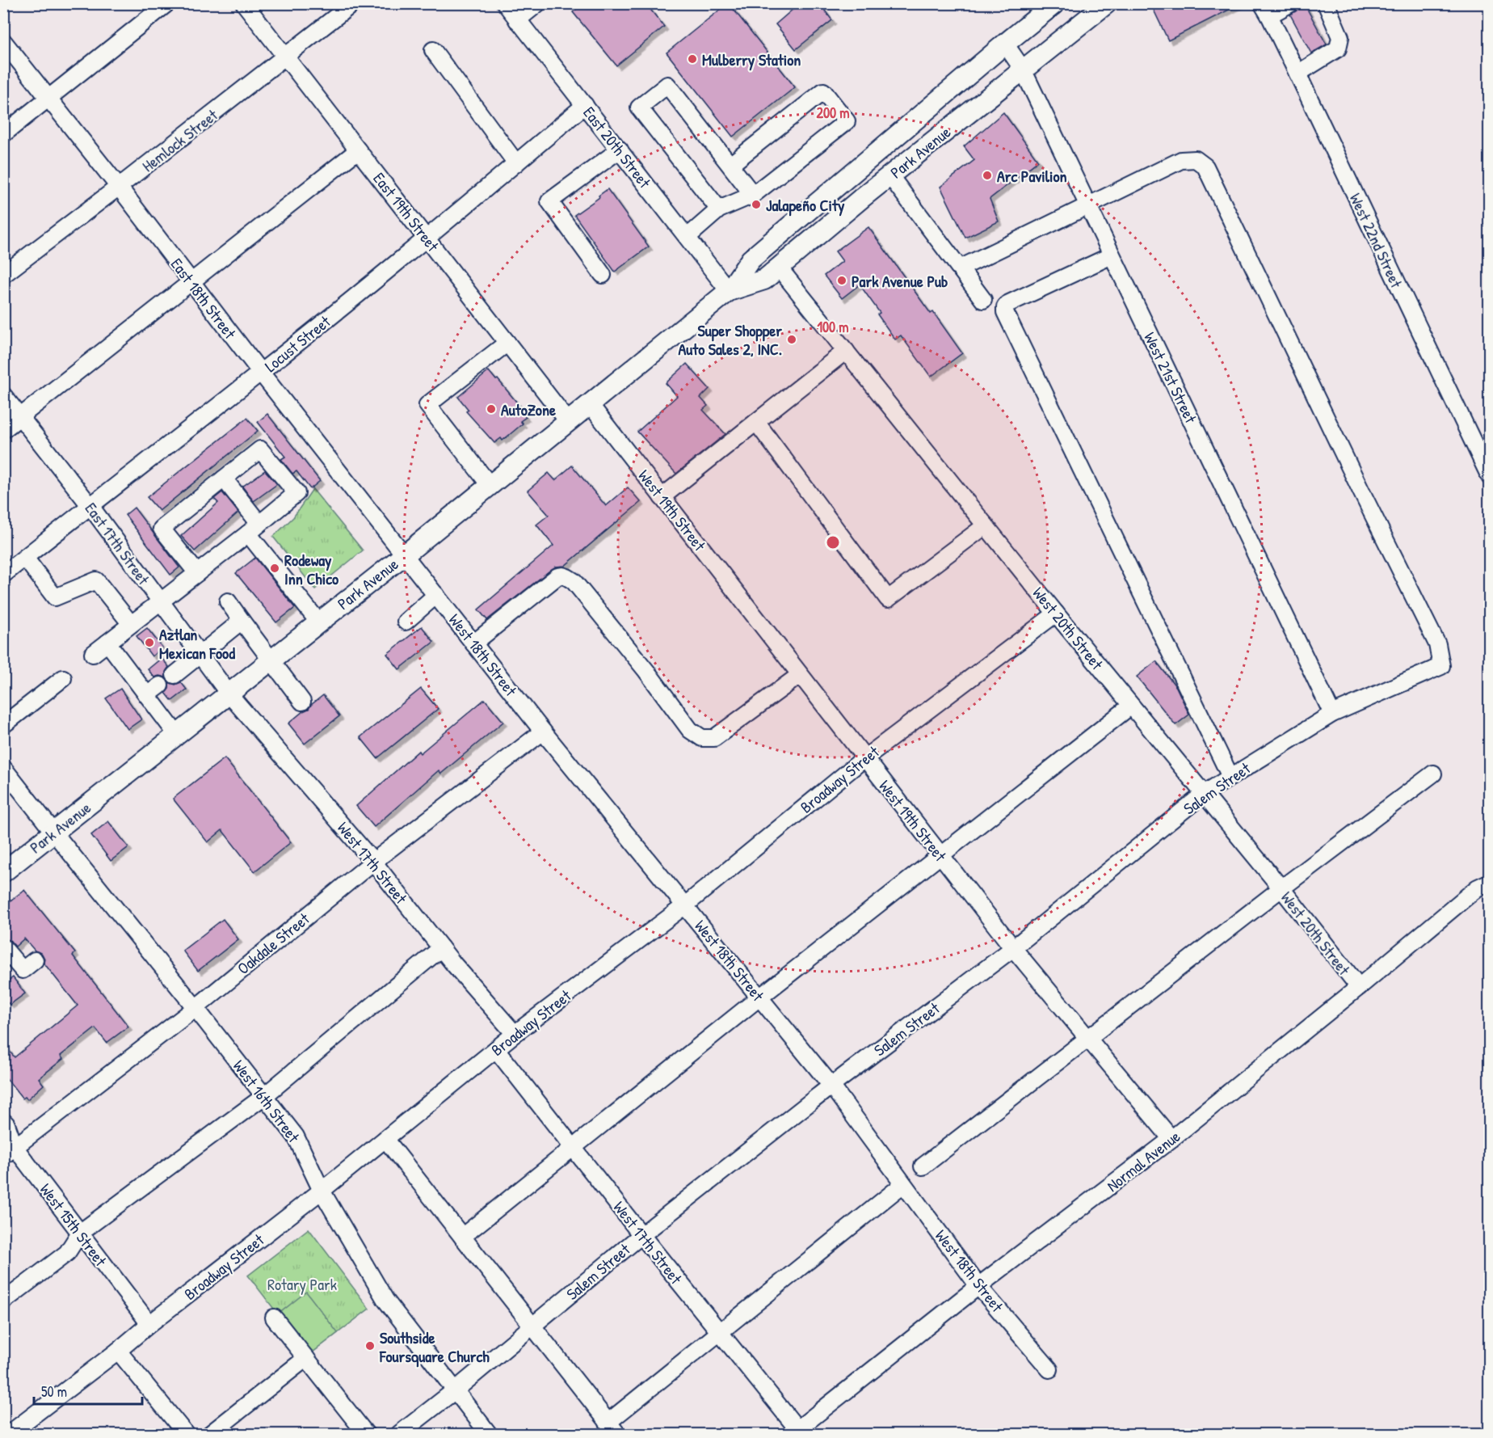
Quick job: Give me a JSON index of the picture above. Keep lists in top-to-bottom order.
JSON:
{
  "streets": {
    "main road": ["Park Avenue"],
    "street": [
      "Hemlock Street",
      "East 20th Street",
      "East 19th Street",
      "West 22nd Street",
      "East 18th Street",
      "Locust Street",
      "West 21st Street",
      "West 19th Street",
      "East 17th Street",
      "West 20th Street",
      "West 18th Street",
      "Broadway Street",
      "Salem Street",
      "West 17th Street",
      "Oakdale Street",
      "West 16th Street",
      "Normal Avenue",
      "West 15th Street"
    ]
  },
  "crossings": [
    ["Hemlock Street", "East 19th Street"],
    ["Hemlock Street", "East 18th Street"],
    ["East 20th Street", "Park Avenue"],
    ["East 20th Street", "Locust Street"],
    ["Park Avenue", "East 19th Street"],
    ["Park Avenue", "East 18th Street"],
    ["Park Avenue", "West 21st Street"],
    ["Park Avenue", "West 19th Street"],
    ["Park Avenue", "East 17th Street"],
    ["Park Avenue", "West 20th Street"],
    ["Park Avenue", "West 18th Street"],
    ["Park Avenue", "West 17th Street"],
    ["Park Avenue", "West 16th Street"],
    ["East 19th Street", "Locust Street"],
    ["East 18th Street", "Locust Street"],
    ["East 18th Street", "West 18th Street"],
    ["Locust Street", "East 17th Street"],
    ["West 21st Street", "Salem Street"],
    ["West 19th Street", "Broadway Street"],
    ["West 19th Street", "Salem Street"],
    ["West 19th Street", "Normal Avenue"],
    ["East 17th Street", "West 17th Street"],
    ["West 20th Street", "Broadway Street"],
    ["West 20th Street", "Salem Street"],
    ["West 20th Street", "Normal Avenue"],
    ["West 18th Street", "Broadway Street"],
    ["West 18th Street", "Salem Street"],
    ["West 18th Street", "Oakdale Street"],
    ["West 18th Street", "Normal Avenue"],
    ["Broadway Street", "West 17th Street"],
    ["Broadway Street", "West 16th Street"],
    ["Broadway Street", "West 15th Street"],
    ["Salem Street", "West 17th Street"],
    ["Salem Street", "West 16th Street"],
    ["West 17th Street", "Oakdale Street"],
    ["West 17th Street", "Normal Avenue"],
    ["Oakdale Street", "West 16th Street"],
    ["Oakdale Street", "West 15th Street"]
  ],
  "parks": ["Rotary Park"],
  "places": [
    "Mulberry Station",
    "Arc Pavilion",
    "Jalapeño City",
    "Park Avenue Pub",
    "Super Shopper Auto Sales 2, INC.",
    "AutoZone",
    "Rodeway Inn Chico",
    "Aztlan Mexican Food",
    "Southside Foursquare Church"
  ],
  "scale_bar": "50 m",
  "rings": ["200 m", "100 m"]
}
